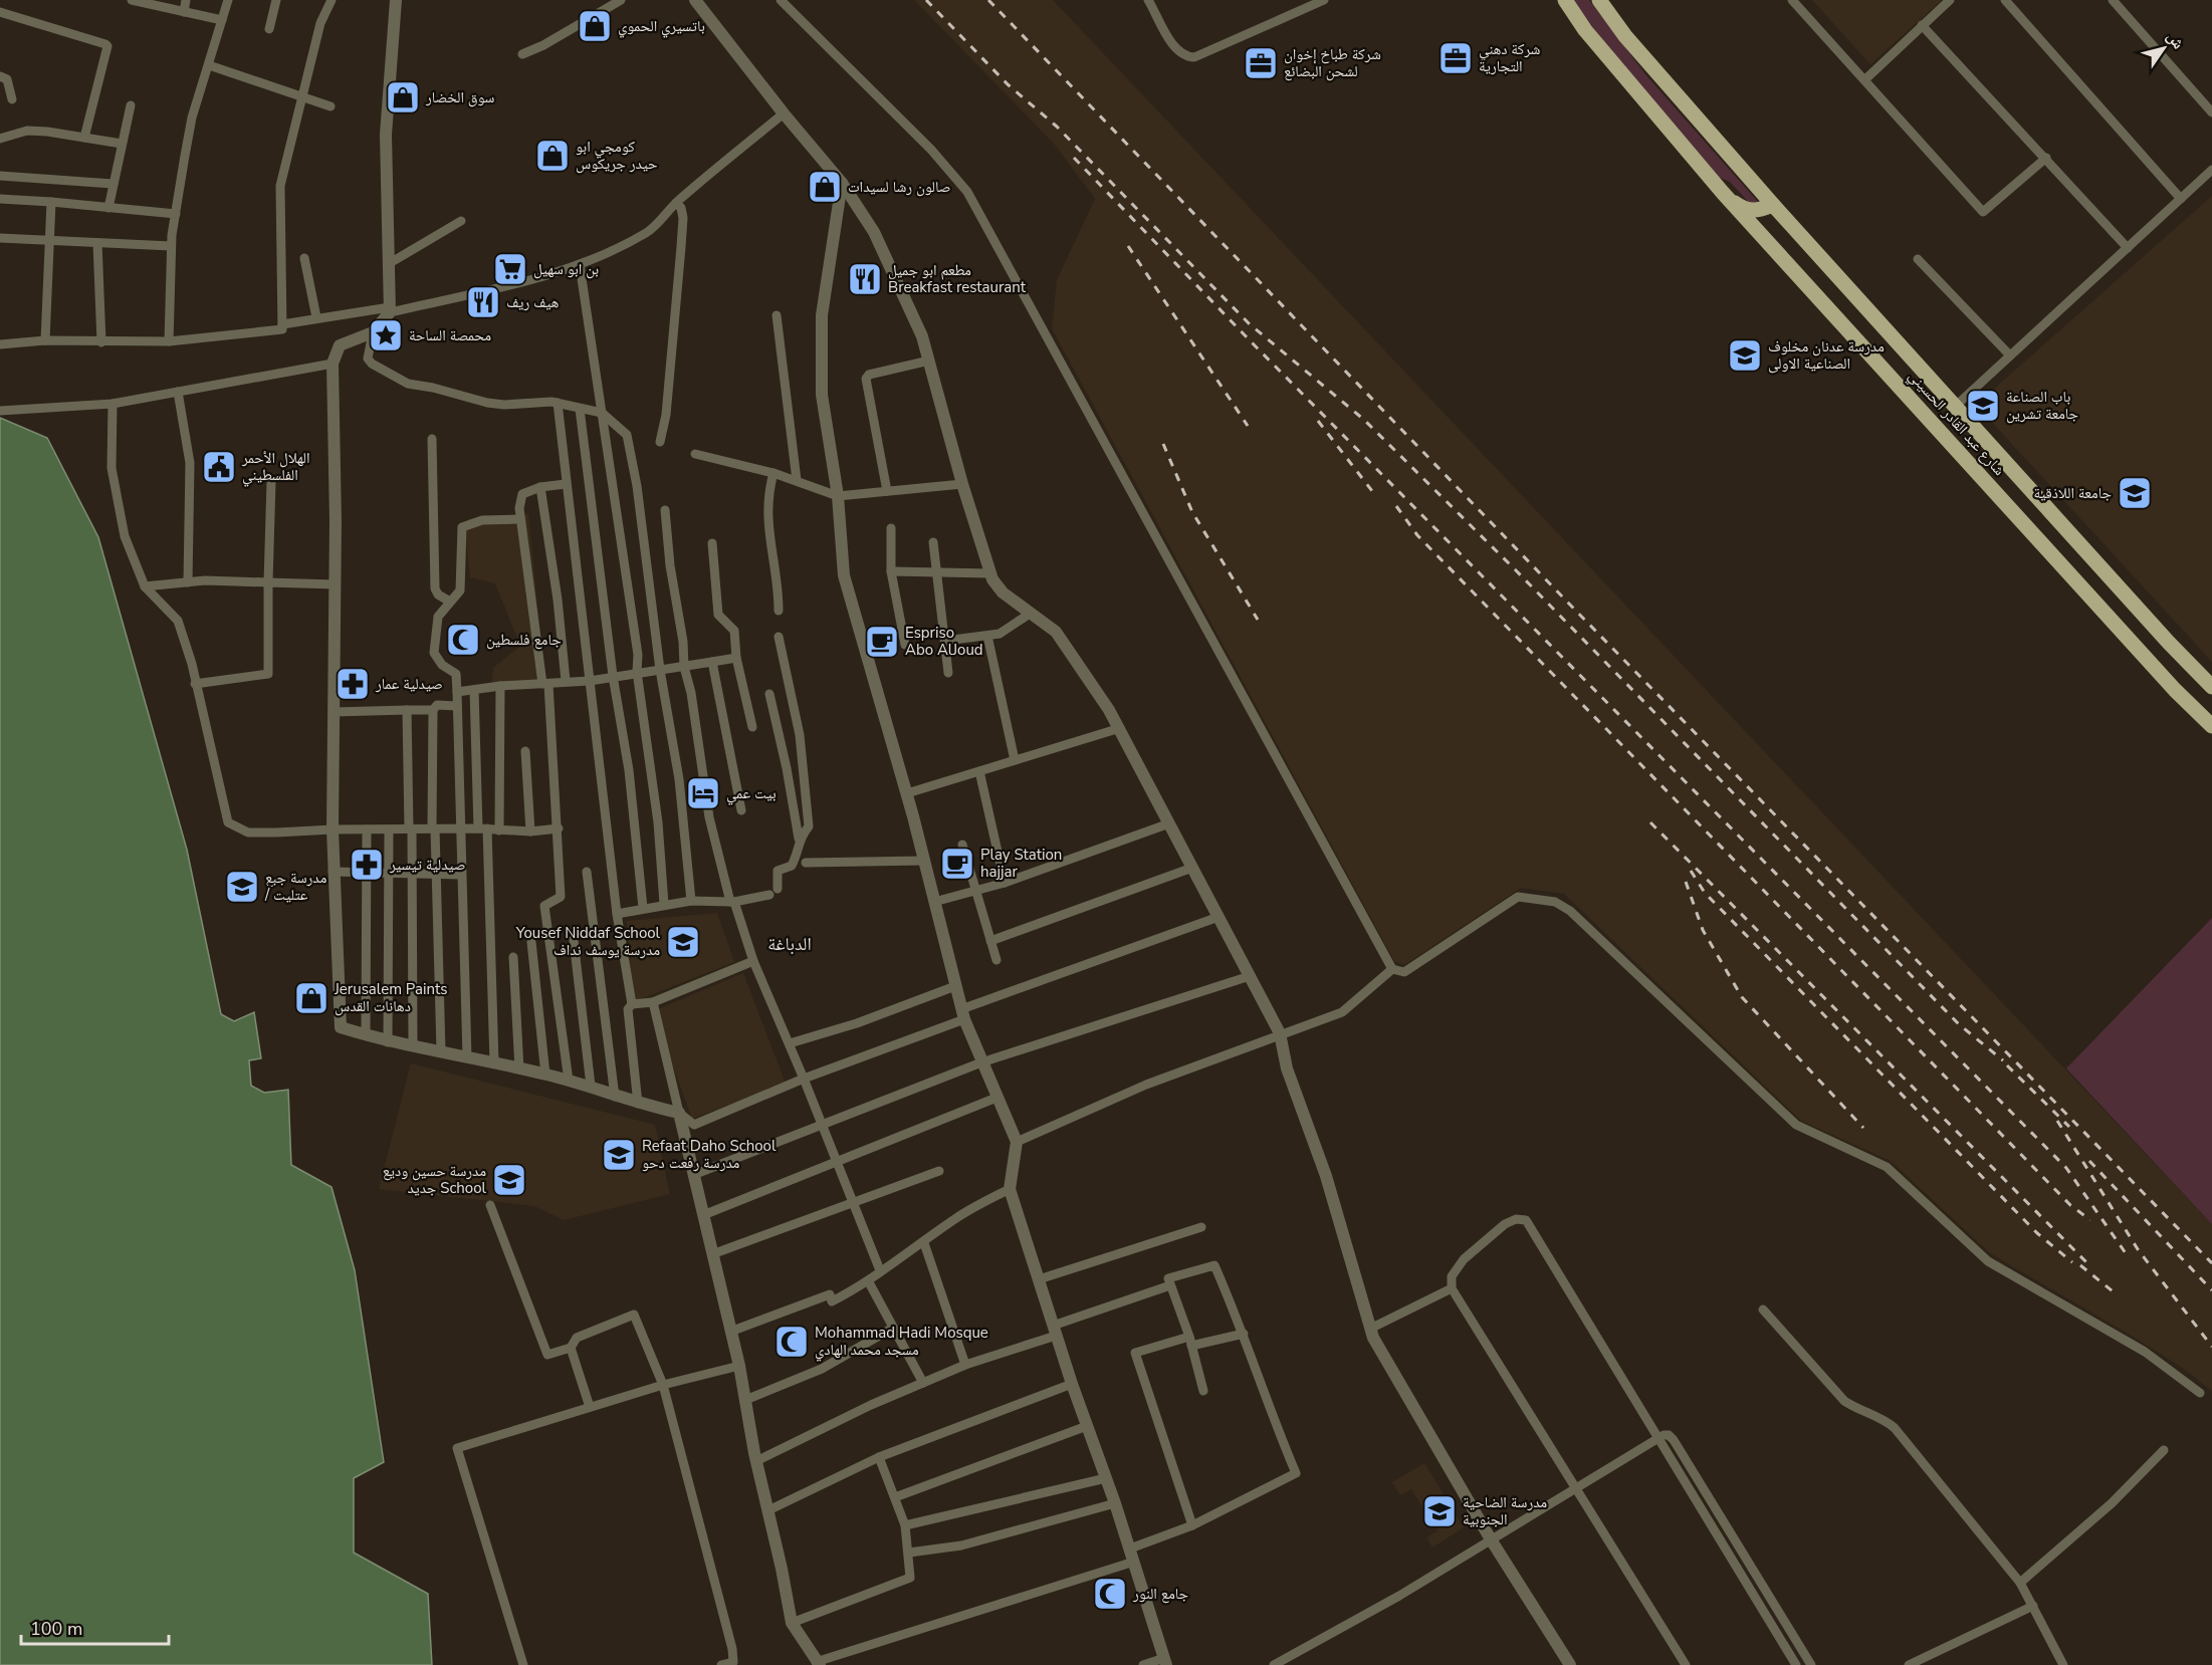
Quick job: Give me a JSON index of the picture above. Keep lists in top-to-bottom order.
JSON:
{
  "streets": {
    "main road": ["شارع عبد القادر الحسيني"]
  },
  "districts": ["الدباغة"],
  "places": {
    "shop": [
      "باتسيري الحموي",
      "سوق الخضار",
      "كومجي ابو حيدر جريكوس",
      "صالون رشا لسيدات",
      "Jerusalem Paints دهانات القدس"
    ],
    "office": ["شركة دهني التجارية", "شركة طباخ إخوان لشحن البضائع"],
    "supermarket": ["بن ابو سهيل"],
    "restaurant": ["مطعم ابو جميل Breakfast restaurant", "هيف ريف"],
    "place": ["محمصة الساحة"],
    "school or university": [
      "مدرسة عدنان مخلوف الصناعية الاولى",
      "باب الصناعة جامعة تشرين",
      "جامعة اللاذقية",
      "مدرسة جبع / عتليت",
      "Yousef Niddaf School مدرسة يوسف نداف",
      "Refaat Daho School مدرسة رفعت دحو",
      "مدرسة حسين وديع جديد School",
      "مدرسة الضاحية الجنوبية"
    ],
    "public building": ["الهلال الأحمر الفلسطيني"],
    "mosque": ["جامع فلسطين", "Mohammad Hadi Mosque مسجد محمد الهادي", "جامع النور"],
    "cafe": ["Espriso Abo AlJoud", "Play Station hajjar"],
    "pharmacy": ["صيدلية عمار", "صيدلية تيسير"],
    "hotel": ["بيت عمي"]
  },
  "scale_bar": "100 m",
  "north": "top right"
}
